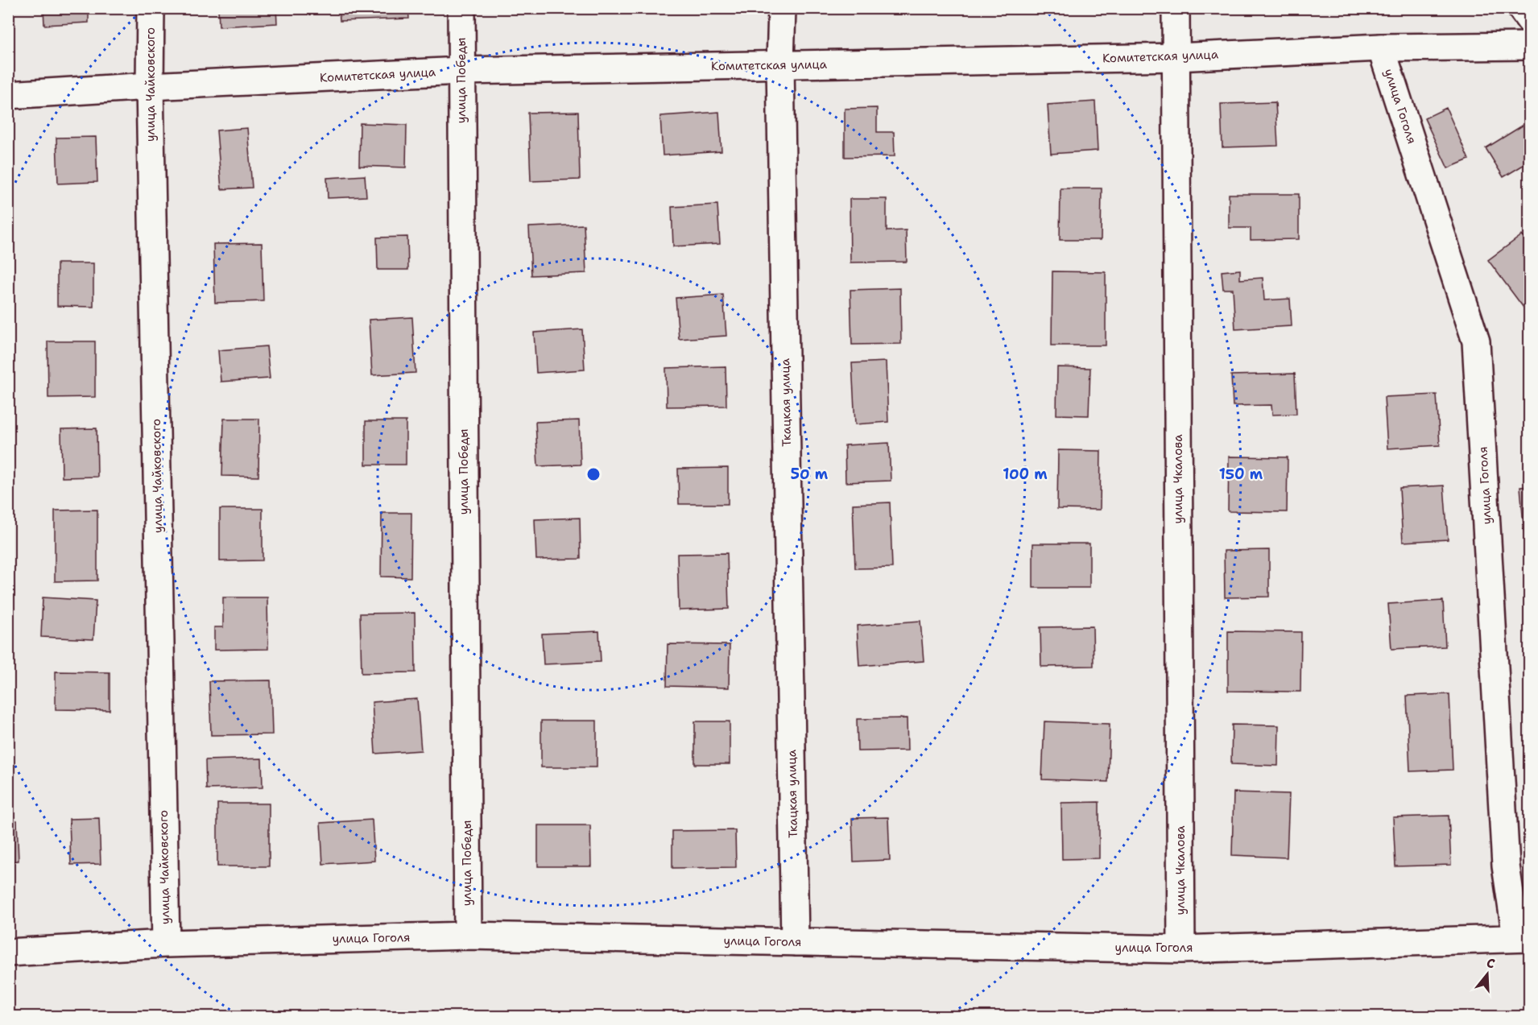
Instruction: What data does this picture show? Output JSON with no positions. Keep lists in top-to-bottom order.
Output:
{
  "streets": {
    "street": [
      "Комитетская улица",
      "улица Победы",
      "улица Чайковского",
      "улица Гоголя",
      "Ткацкая улица",
      "улица Чкалова"
    ]
  },
  "crossings": [
    ["Комитетская улица", "улица Победы"],
    ["Комитетская улица", "улица Чайковского"],
    ["Комитетская улица", "улица Гоголя"],
    ["Комитетская улица", "Ткацкая улица"],
    ["Комитетская улица", "улица Чкалова"],
    ["улица Победы", "улица Гоголя"],
    ["улица Чайковского", "улица Гоголя"],
    ["улица Гоголя", "Ткацкая улица"],
    ["улица Гоголя", "улица Чкалова"]
  ],
  "north": "top",
  "rings": ["50 m", "100 m", "150 m"]
}
